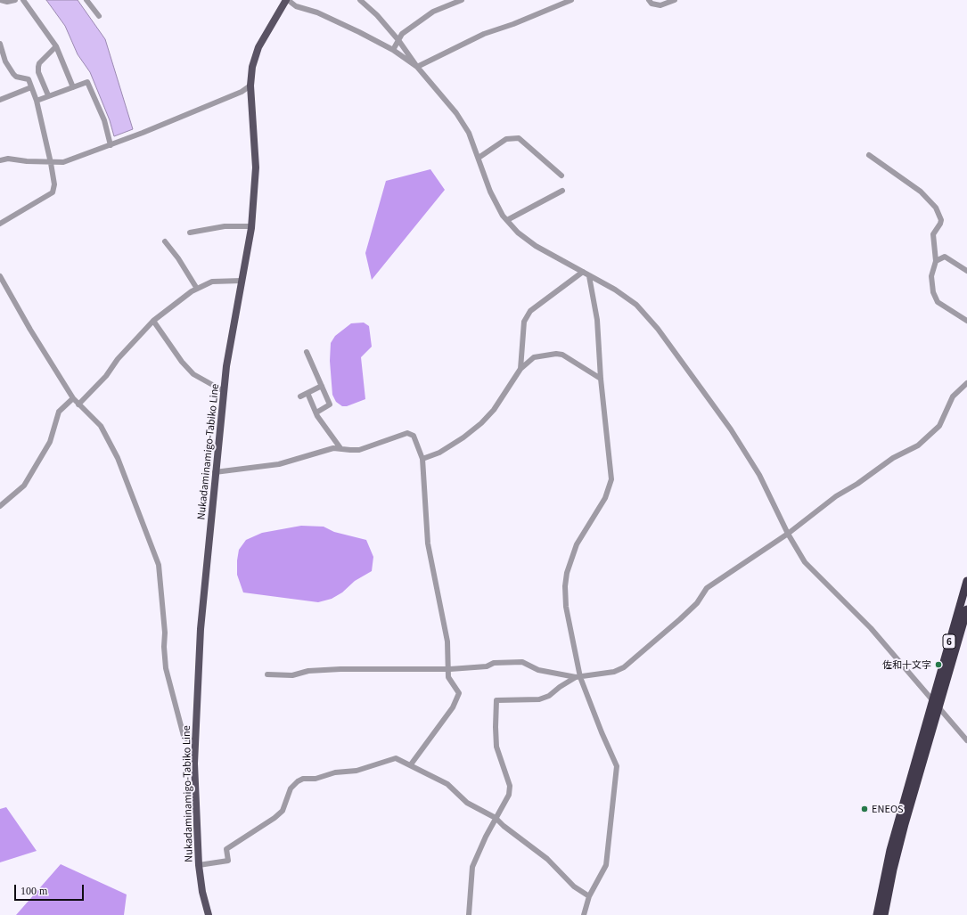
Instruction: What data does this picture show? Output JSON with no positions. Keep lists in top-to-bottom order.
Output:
{
  "streets": {
    "highway": ["6"],
    "main road": ["Nukadaminamigo-Tabiko Line"]
  },
  "places": ["佐和十文字", "ENEOS"],
  "scale_bar": "100 m"
}
